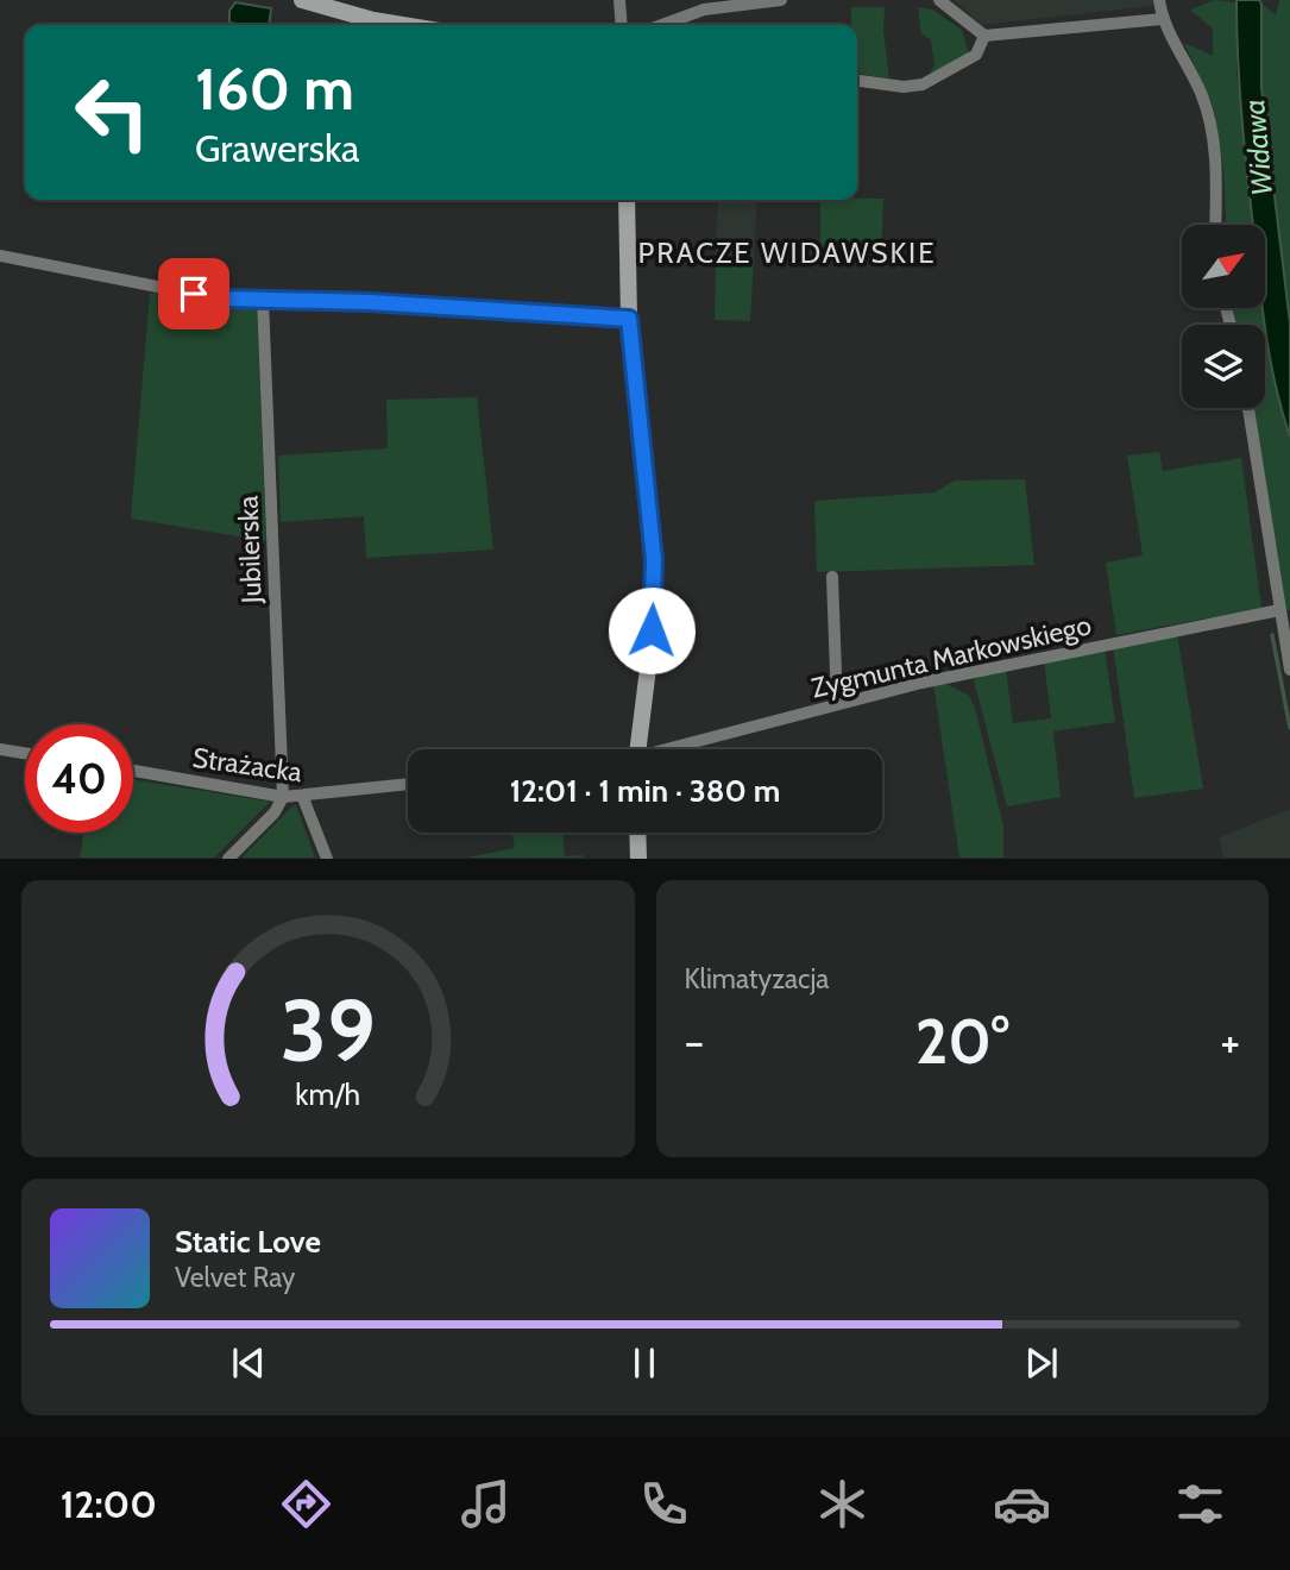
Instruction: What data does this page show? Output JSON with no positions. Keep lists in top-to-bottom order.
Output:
{
  "streets": {
    "street": ["Jubilerska", "Zygmunta Markowskiego", "Strażacka"]
  },
  "crossings": [
    ["Jubilerska", "Strażacka"]
  ],
  "districts": ["PRACZE WIDAWSKIE"],
  "water": ["Widawa"],
  "north": "top right",
  "page": {
    "turn": ["160 m", "Grawerska"],
    "limit": "40",
    "trip": "12:01 · 1 min · 380 m",
    "tile": "Klimatyzacja",
    "heat": ["−", "20°", "+"],
    "song": ["Static Love", "Velvet Ray"],
    "tabs": "12:00",
    "gauge": ["39", "km/h"]
  }
}
